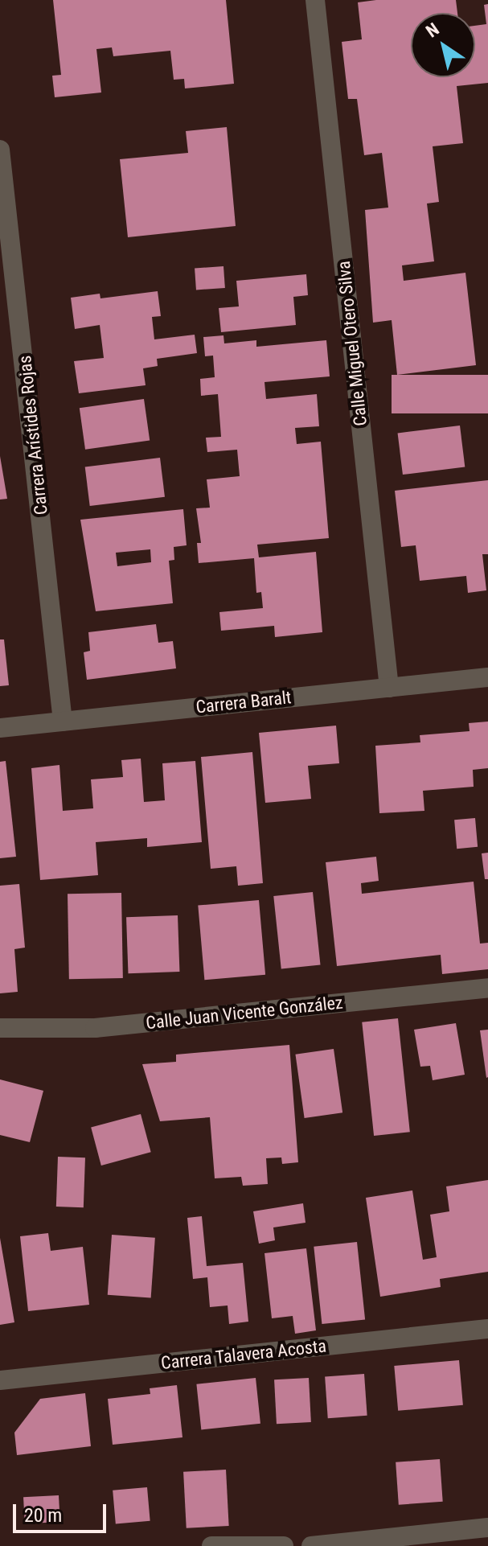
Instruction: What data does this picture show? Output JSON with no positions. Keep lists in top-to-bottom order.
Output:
{
  "streets": {
    "street": [
      "Calle Miguel Otero Silva",
      "Carrera Arístides Rojas",
      "Carrera Baralt",
      "Calle Juan Vicente González",
      "Carrera Talavera Acosta"
    ]
  },
  "crossings": [
    ["Calle Miguel Otero Silva", "Carrera Baralt"],
    ["Carrera Arístides Rojas", "Carrera Baralt"]
  ],
  "scale_bar": "20 m",
  "north": "top left"
}
